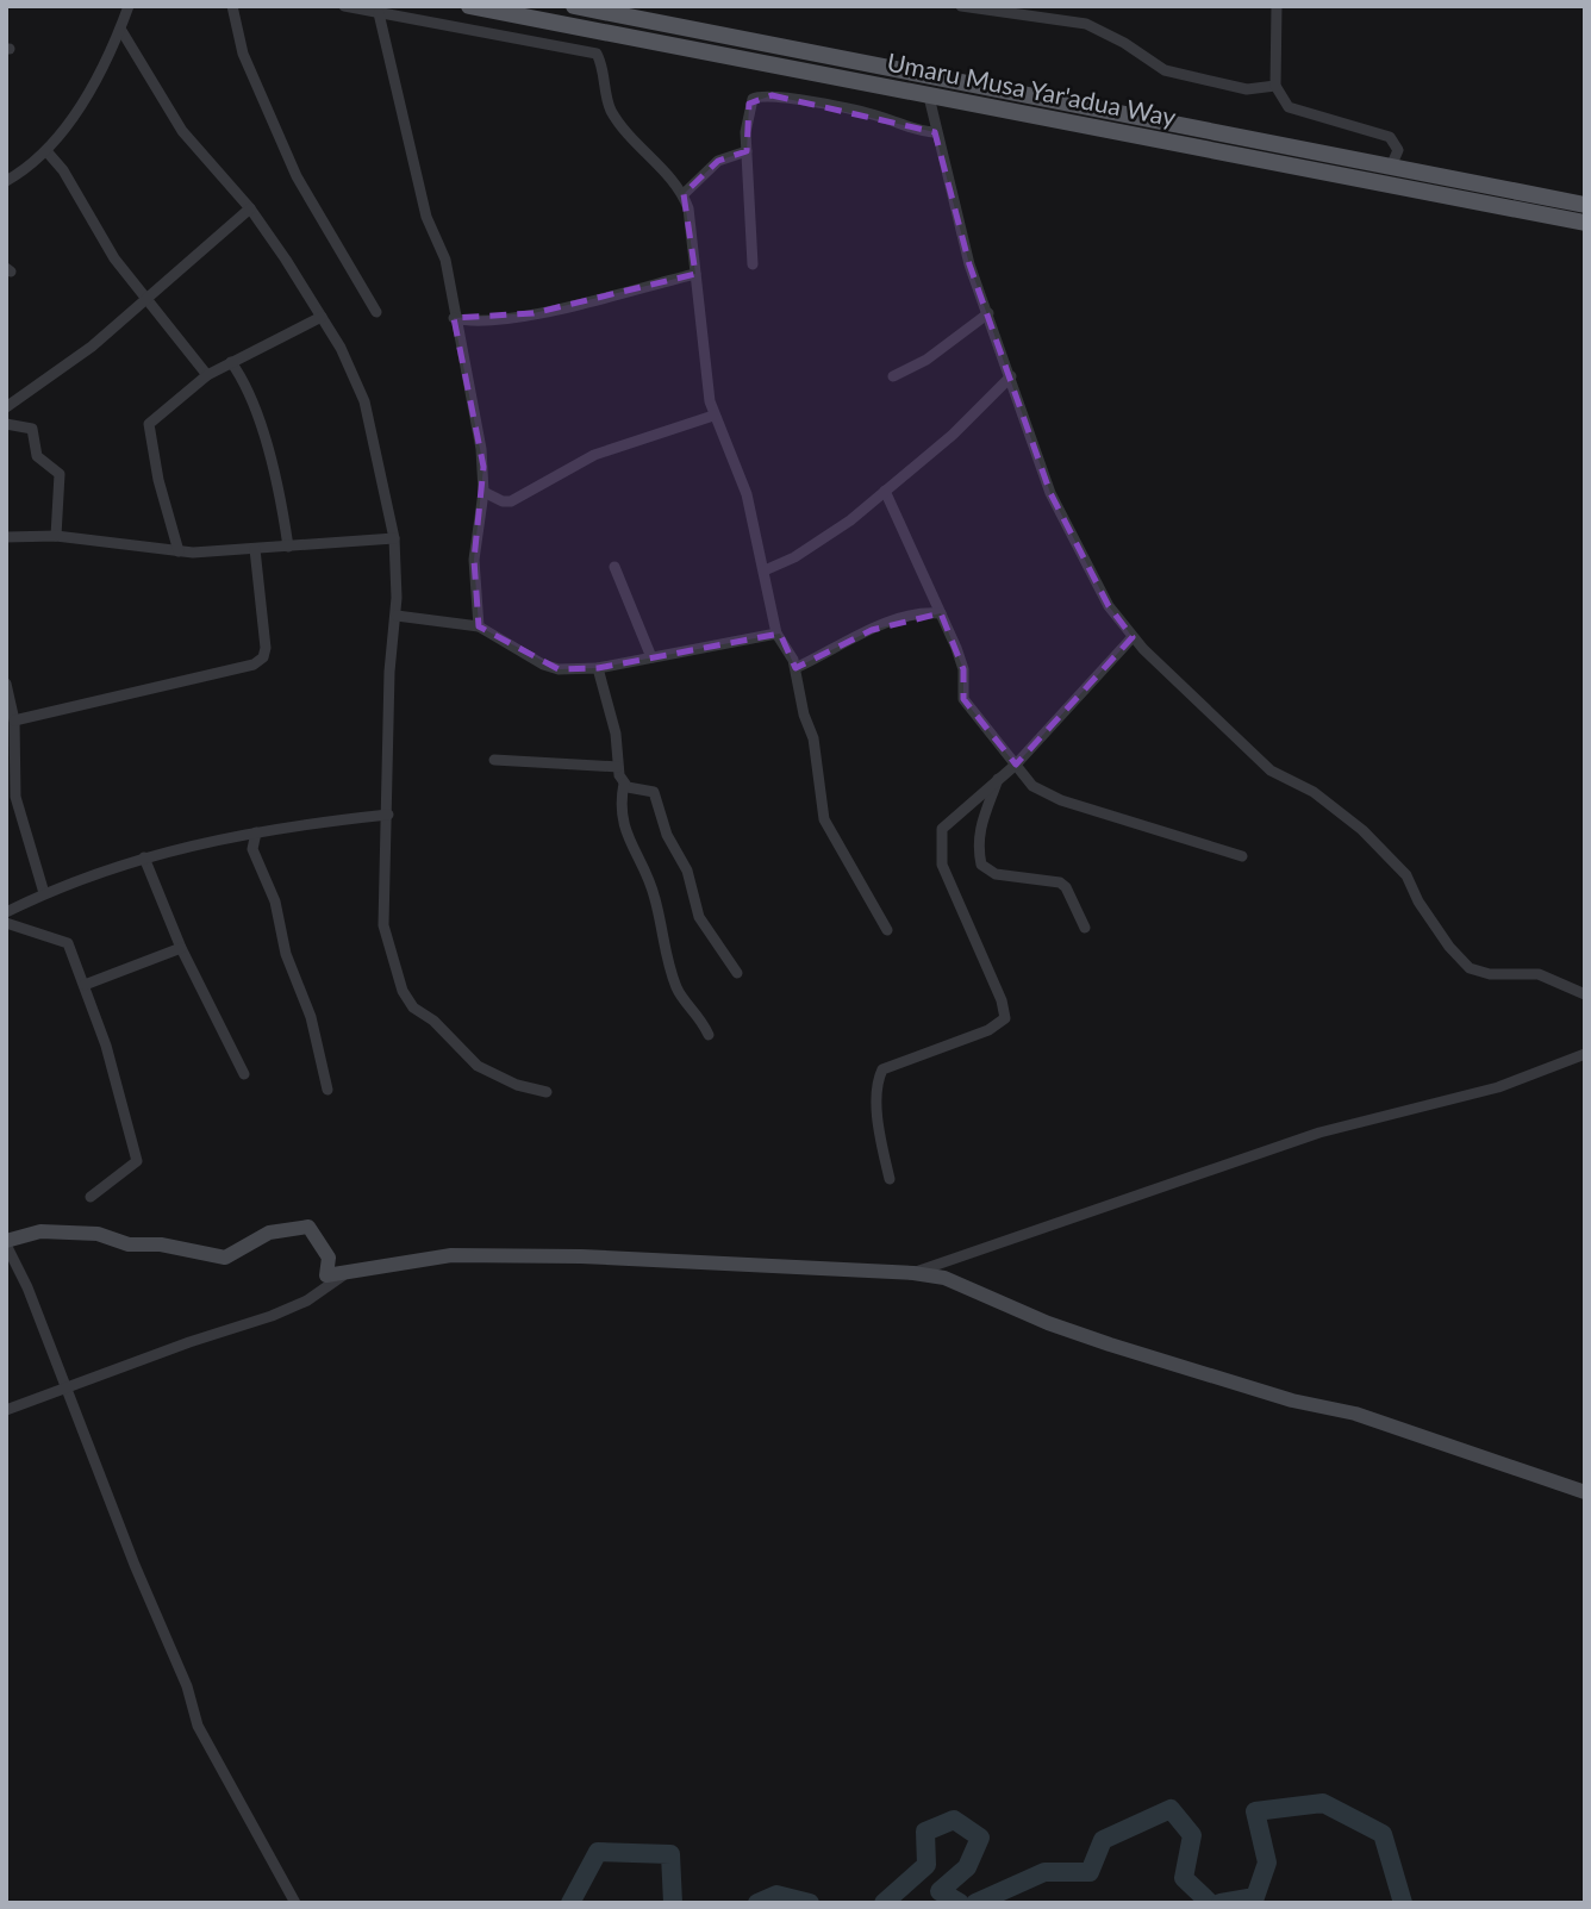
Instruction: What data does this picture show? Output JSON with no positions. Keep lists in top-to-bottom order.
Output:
{
  "streets": {
    "main road": ["Umaru Musa Yar'adua Way"]
  }
}
